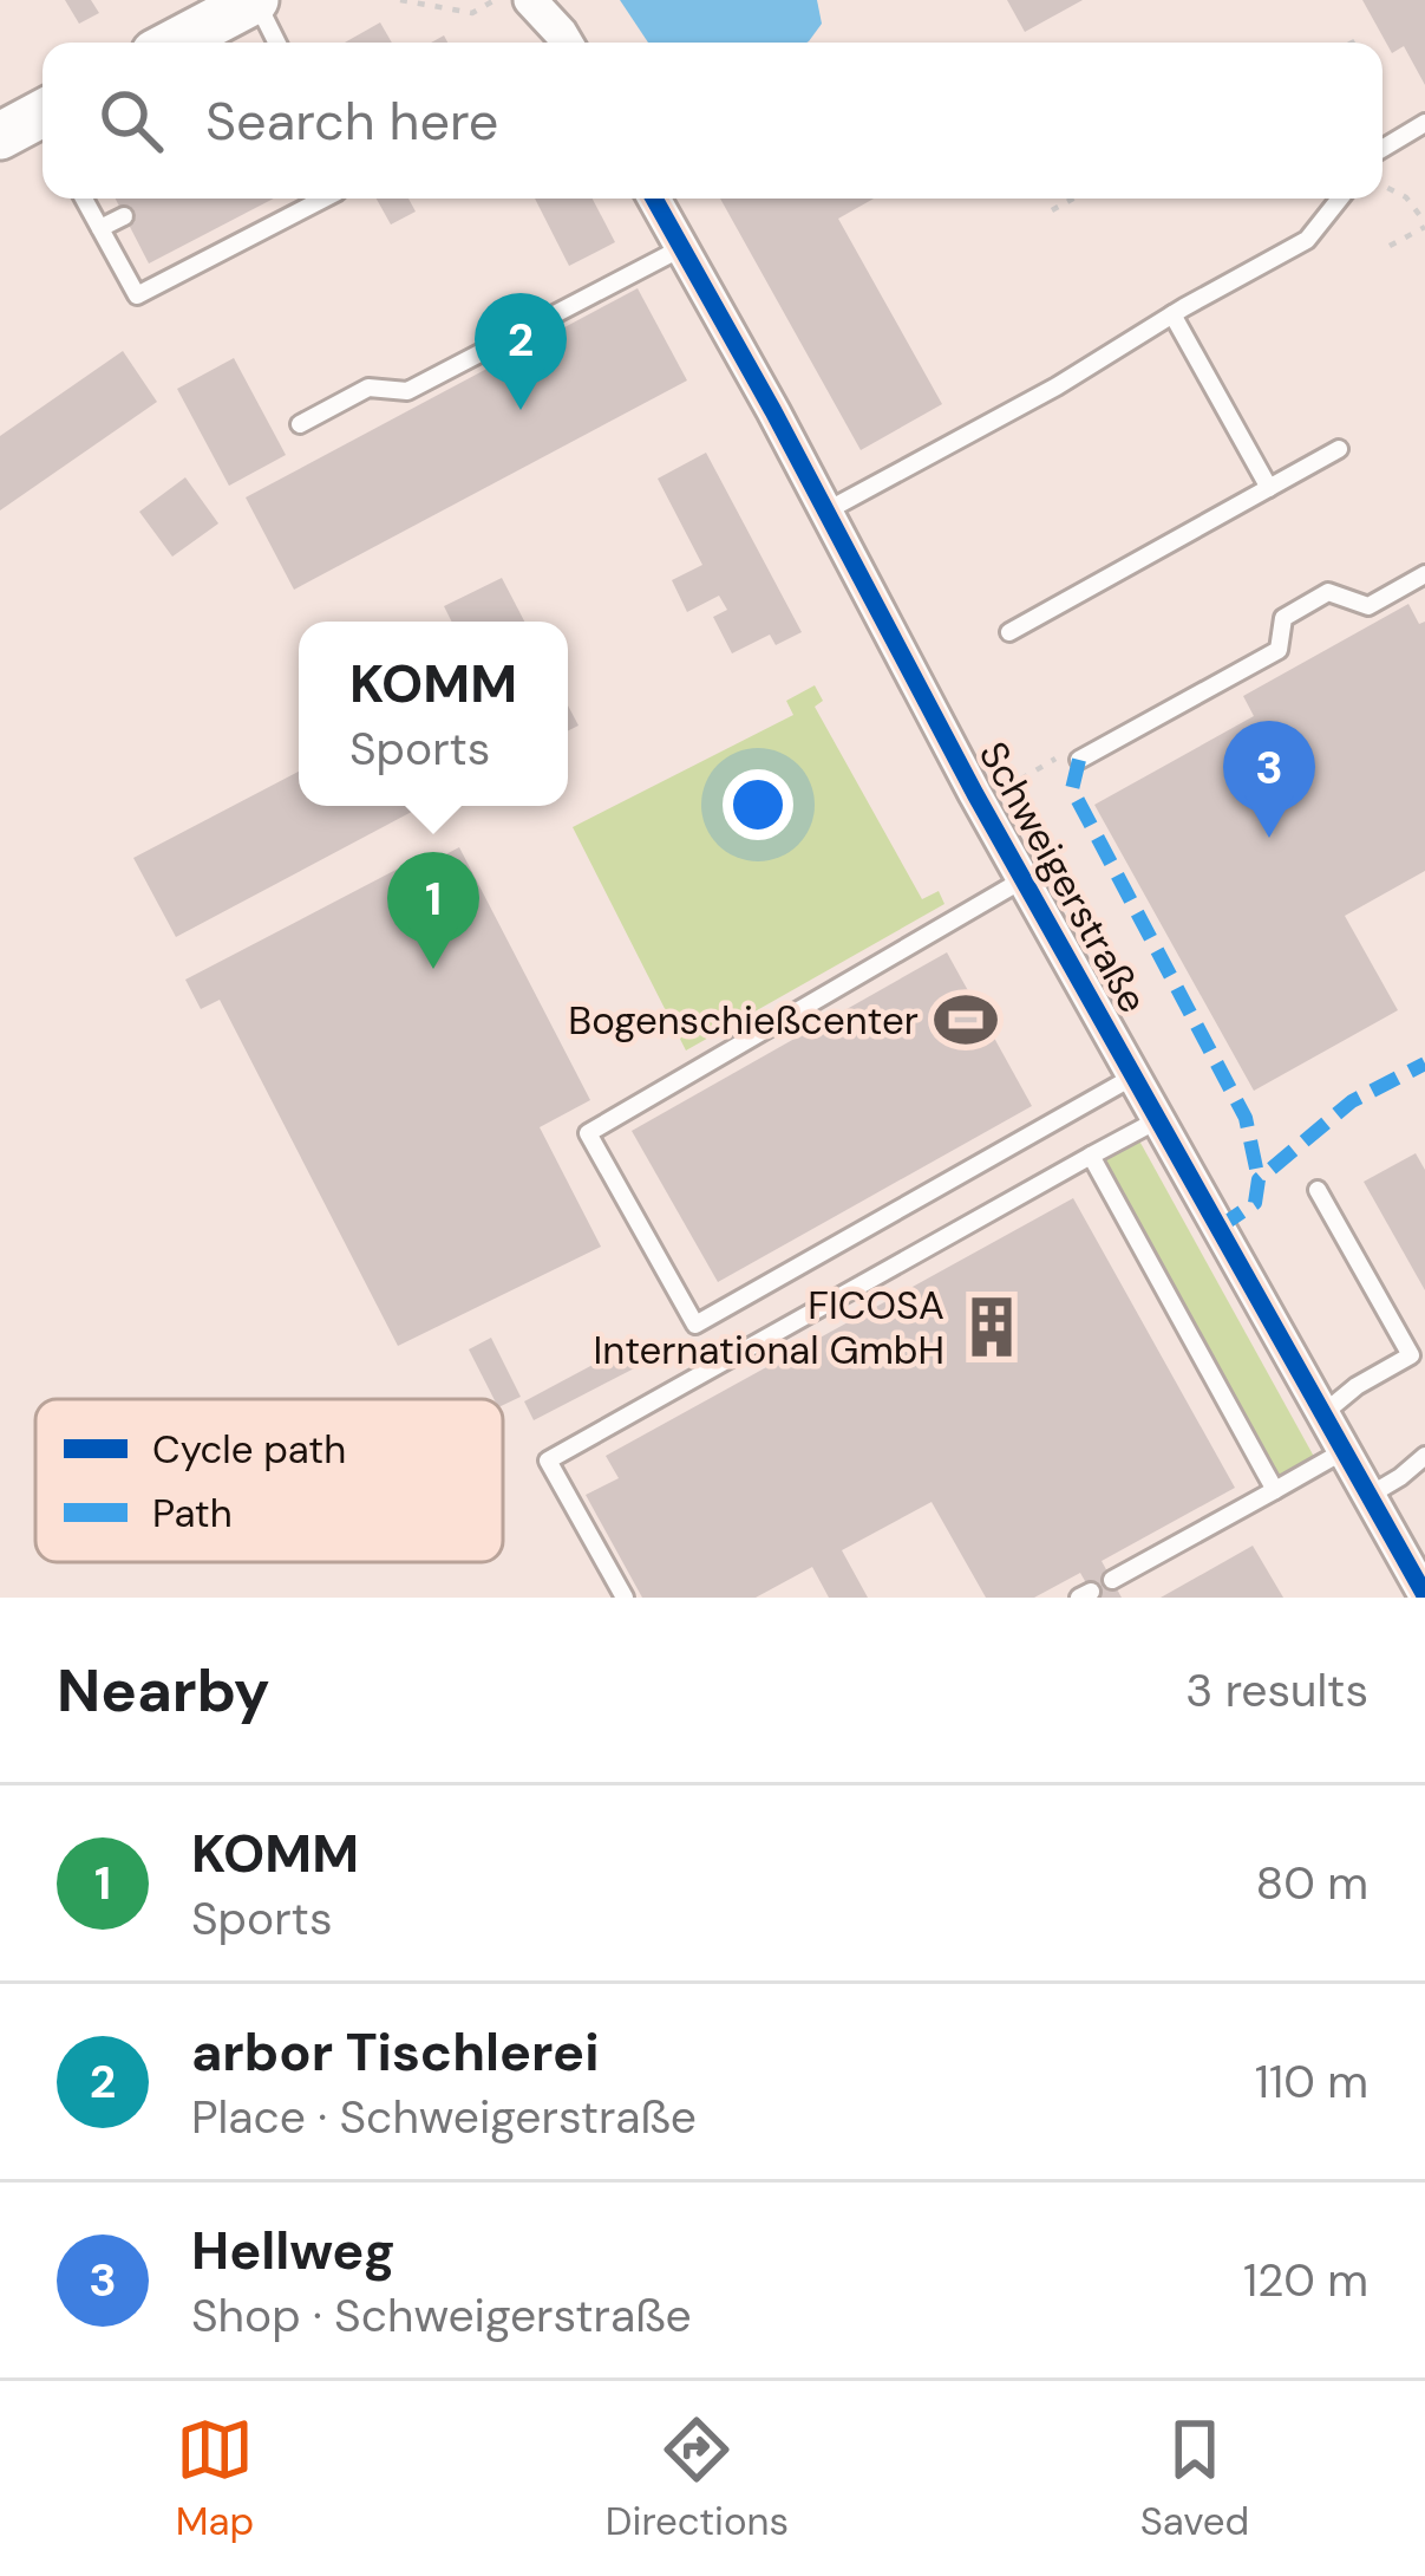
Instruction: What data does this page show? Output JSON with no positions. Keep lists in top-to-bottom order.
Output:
{
  "streets": {
    "street": ["Schweigerstraße"]
  },
  "places": {
    "sports": ["Bogenschießcenter"],
    "building": ["FICOSA International GmbH"]
  },
  "legend": ["Cycle path", "Path"],
  "page": {
    "search": "Search here",
    "pins": ["2", "3", "1"],
    "popup": ["KOMM", "Sports"],
    "heading": ["Nearby", "3 results"],
    "list": [
      {
        "mark": "1",
        "name": "KOMM",
        "note": "Sports",
        "value": "80 m"
      },
      {
        "mark": "2",
        "name": "arbor Tischlerei",
        "note": "Place · Schweigerstraße",
        "value": "110 m"
      },
      {
        "mark": "3",
        "name": "Hellweg",
        "note": "Shop · Schweigerstraße",
        "value": "120 m"
      }
    ],
    "nav": ["Map", "Directions", "Saved"]
  }
}
